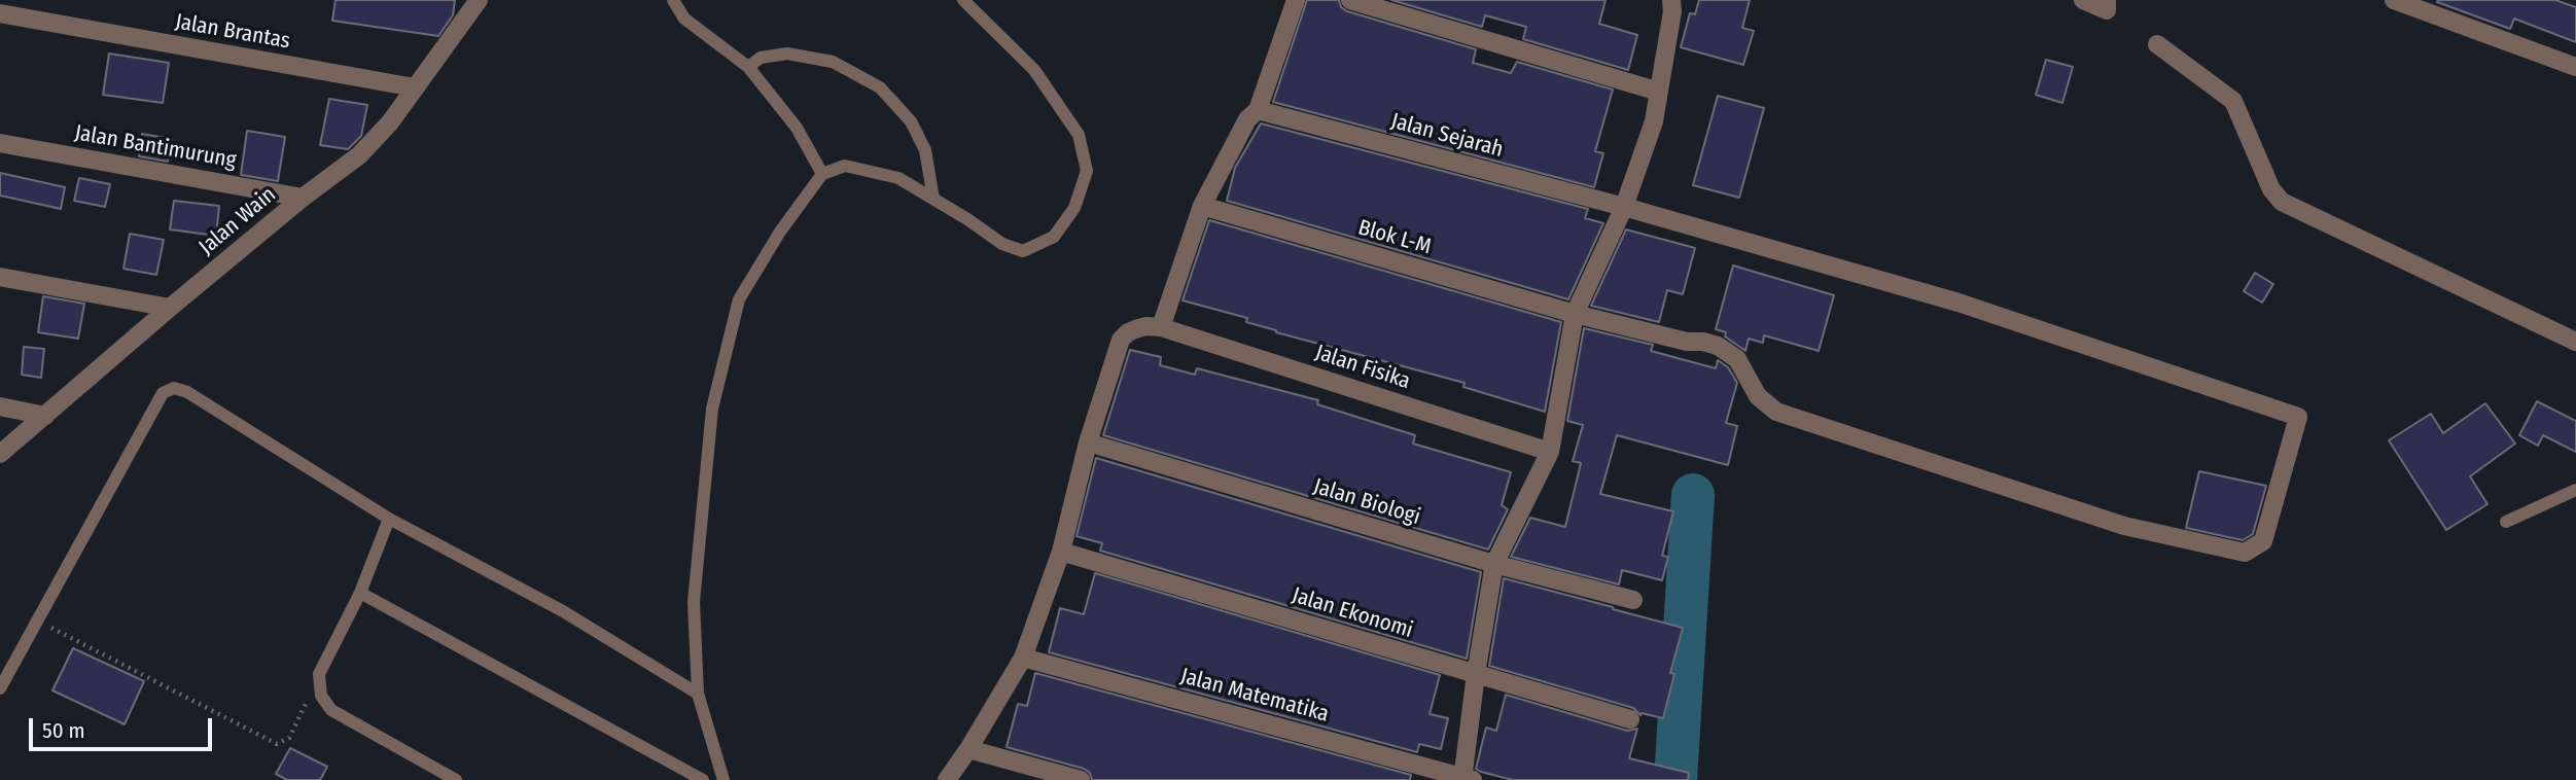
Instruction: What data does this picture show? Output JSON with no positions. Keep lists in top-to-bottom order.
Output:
{
  "streets": {
    "street": [
      "Jalan Brantas",
      "Jalan Sejarah",
      "Jalan Bantimurung",
      "Jalan Wain",
      "Blok L-M",
      "Jalan Fisika",
      "Jalan Biologi",
      "Jalan Ekonomi",
      "Jalan Matematika"
    ]
  },
  "crossings": [
    ["Jalan Brantas", "Jalan Wain"],
    ["Jalan Sejarah", "Blok L-M"],
    ["Jalan Bantimurung", "Jalan Wain"]
  ],
  "scale_bar": "50 m"
}
